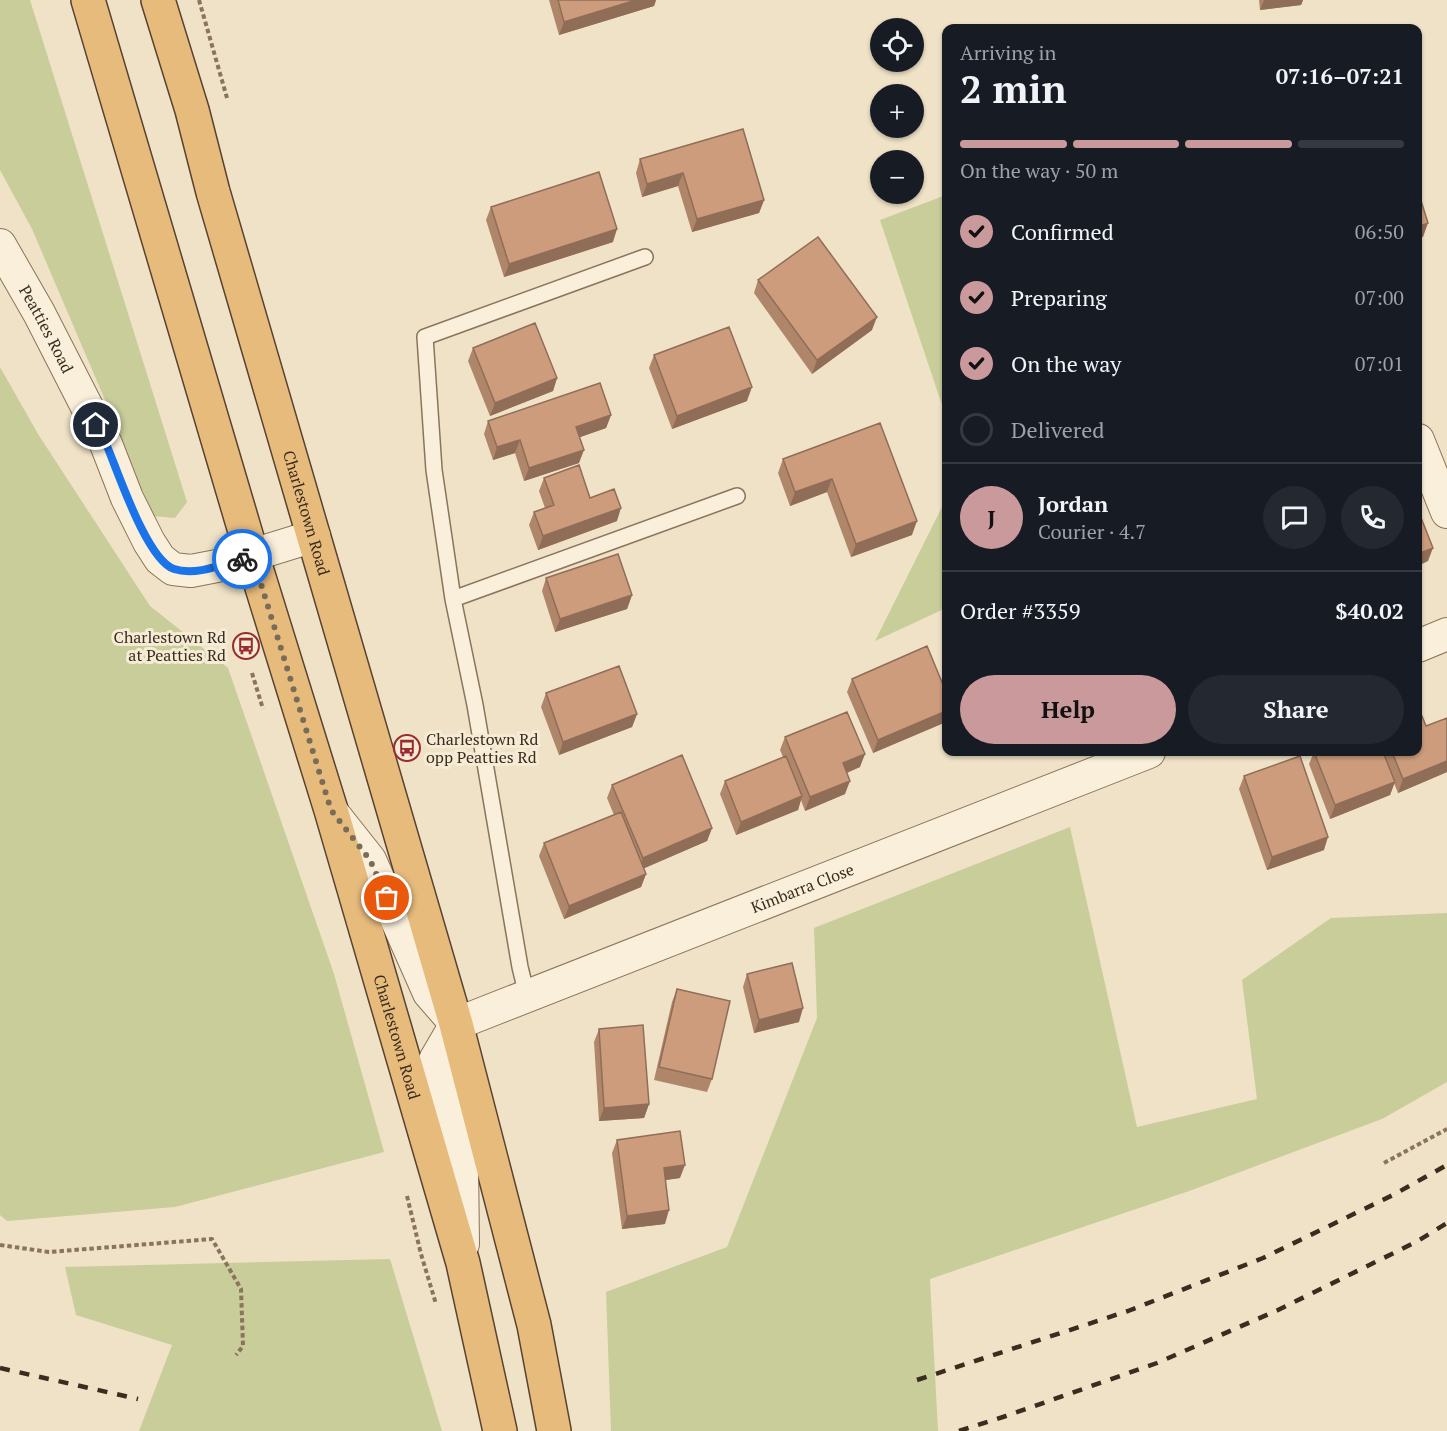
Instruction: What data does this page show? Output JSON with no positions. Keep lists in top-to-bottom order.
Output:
{
  "streets": {
    "highway": ["Charlestown Road"],
    "street": ["Peatties Road", "Kimbarra Close"]
  },
  "crossings": [
    ["Peatties Road", "Charlestown Road"],
    ["Charlestown Road", "Kimbarra Close"]
  ],
  "places": {
    "bus stop": ["Charlestown Rd at Peatties Rd", "Charlestown Rd opp Peatties Rd"]
  },
  "page": {
    "map_buttons": ["+", "−"],
    "heading": ["2 min", "Arriving in", "07:16–07:21"],
    "panel": [
      "Jordan",
      "Courier · 4.7",
      "Order #3359",
      "$40.02"
    ],
    "bar": "On the way · 50 m",
    "list": [
      ["Confirmed", "06:50"],
      ["Preparing", "07:00"],
      ["On the way", "07:01"],
      "Delivered"
    ],
    "round": "J",
    "buttons": ["Help", "Share"]
  }
}
